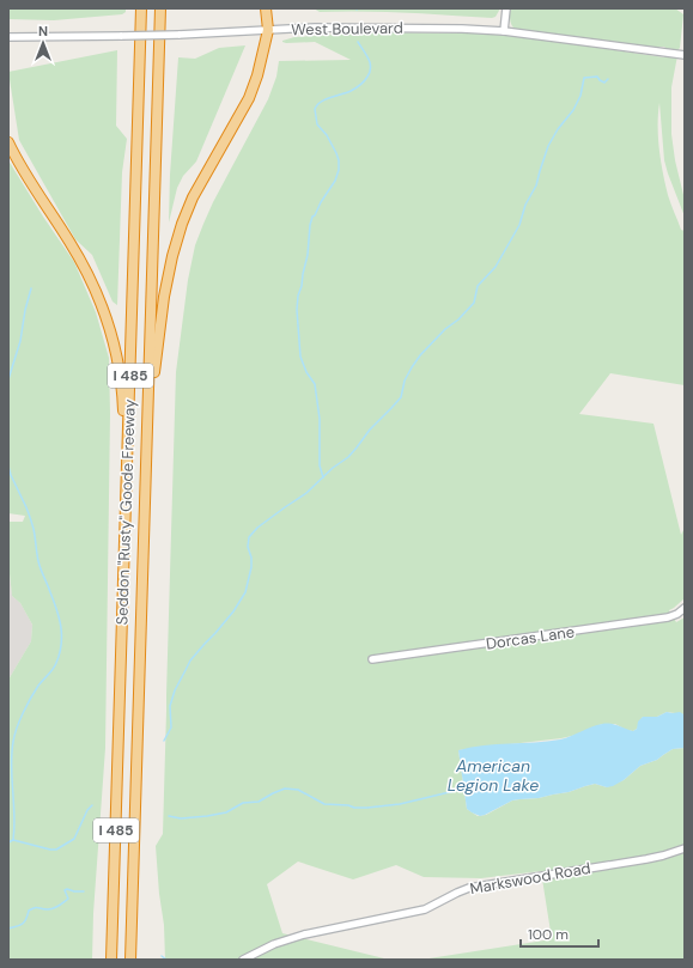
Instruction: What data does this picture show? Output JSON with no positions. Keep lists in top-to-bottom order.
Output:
{
  "streets": {
    "highway": ["I 485", "Seddon \"Rusty\" Goode Freeway"],
    "street": ["West Boulevard", "Dorcas Lane", "Markswood Road"]
  },
  "water": ["American Legion Lake"],
  "scale_bar": "100 m",
  "north": "top"
}
